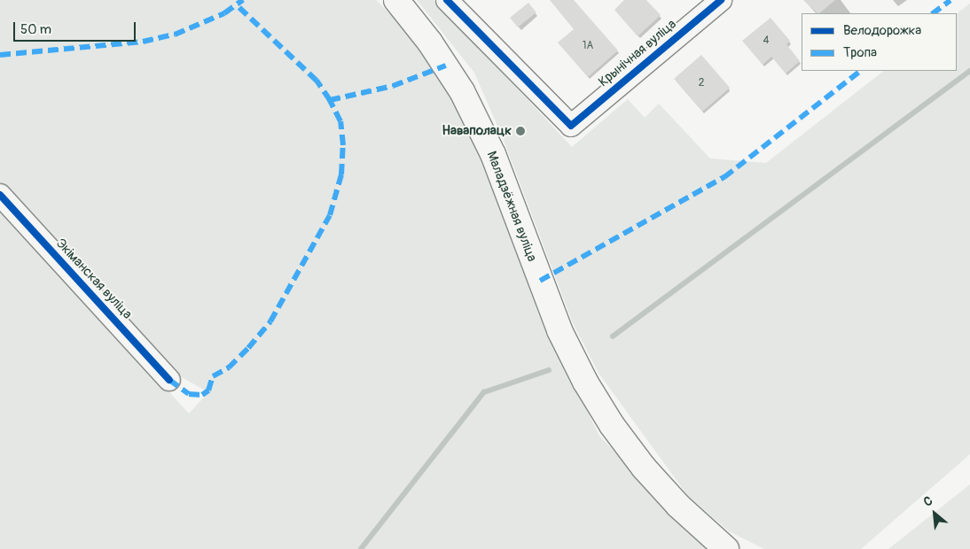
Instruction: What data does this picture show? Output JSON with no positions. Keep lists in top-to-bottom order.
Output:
{
  "streets": {
    "main road": ["Маладзёжная вуліца"],
    "street": ["Крынічная вуліца", "Экіманская вуліца"]
  },
  "places": ["Наваполацк"],
  "house_numbers": ["4", "1А", "2"],
  "legend": ["Велодорожка", "Тропа"],
  "scale_bar": "50 m",
  "north": "top left"
}
